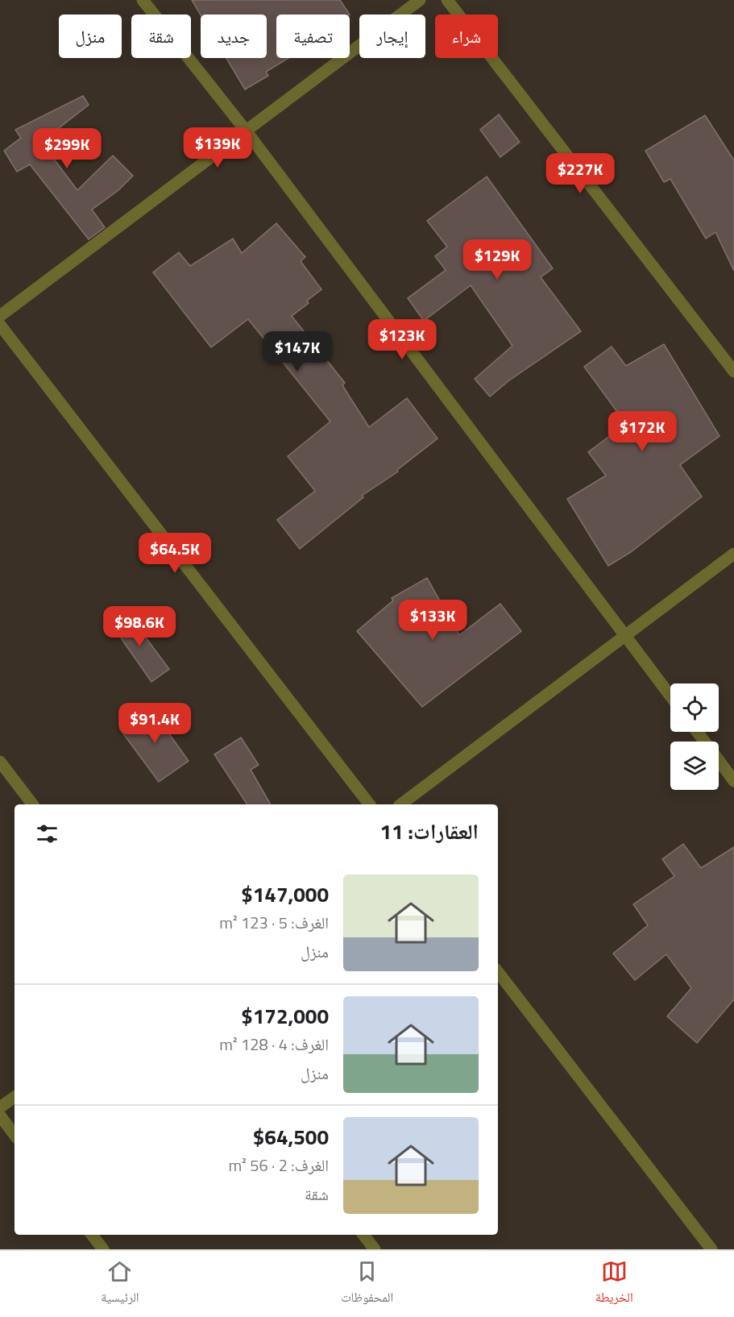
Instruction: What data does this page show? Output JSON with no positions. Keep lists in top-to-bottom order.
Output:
{
  "page": {
    "chip": [
      "شراء",
      "إيجار",
      "تصفية",
      "جديد",
      "شقة",
      "منزل"
    ],
    "price": [
      "$139K",
      "$299K",
      "$227K",
      "$129K",
      "$123K",
      "$147K",
      "$172K",
      "$64.5K",
      "$133K",
      "$98.6K",
      "$91.4K"
    ],
    "heading": "العقارات: 11",
    "list": [
      {
        "name": "$147,000",
        "note": "الغرف: 5 · 123 m² · منزل"
      },
      {
        "name": "$172,000",
        "note": "الغرف: 4 · 128 m² · منزل"
      },
      {
        "name": "$64,500",
        "note": "الغرف: 2 · 56 m² · شقة"
      }
    ],
    "tabs": ["الخريطة", "المحفوظات", "الرئيسية"]
  }
}
